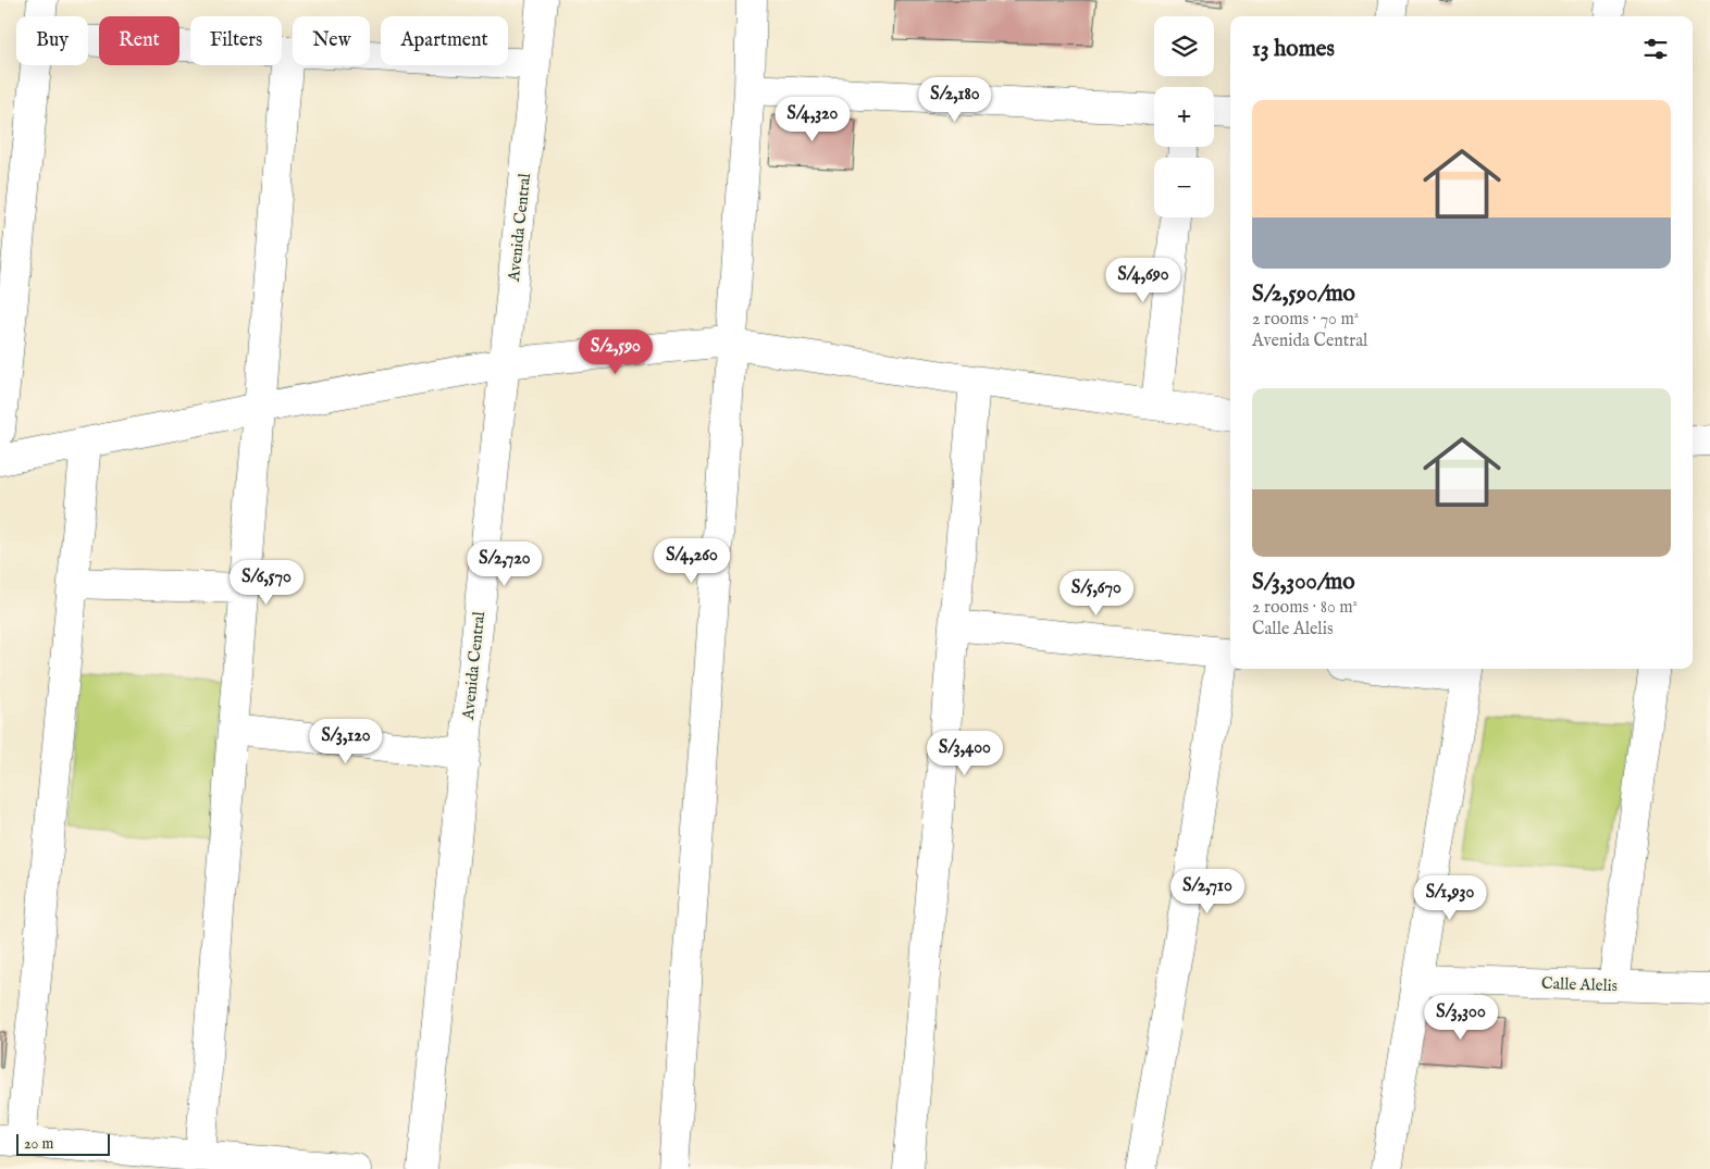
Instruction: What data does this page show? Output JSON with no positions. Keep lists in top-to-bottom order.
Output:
{
  "streets": {
    "street": ["Avenida Central", "Calle Alelis"]
  },
  "scale_bar": "20 m",
  "page": {
    "map_buttons": ["+", "−"],
    "chip": [
      "Buy",
      "Rent",
      "Filters",
      "New",
      "Apartment"
    ],
    "heading": "13 homes",
    "price": [
      "S/2,180",
      "S/4,320",
      "S/4,690",
      "S/2,590",
      "S/4,260",
      "S/2,720",
      "S/6,570",
      "S/5,670",
      "S/3,120",
      "S/3,400",
      "S/2,710",
      "S/1,930",
      "S/3,300"
    ],
    "list": [
      {
        "name": "S/2,590/mo",
        "note": "2 rooms · 70 m² · Avenida Central"
      },
      {
        "name": "S/3,300/mo",
        "note": "2 rooms · 80 m² · Calle Alelis"
      }
    ],
    "scale": "20 m"
  }
}
